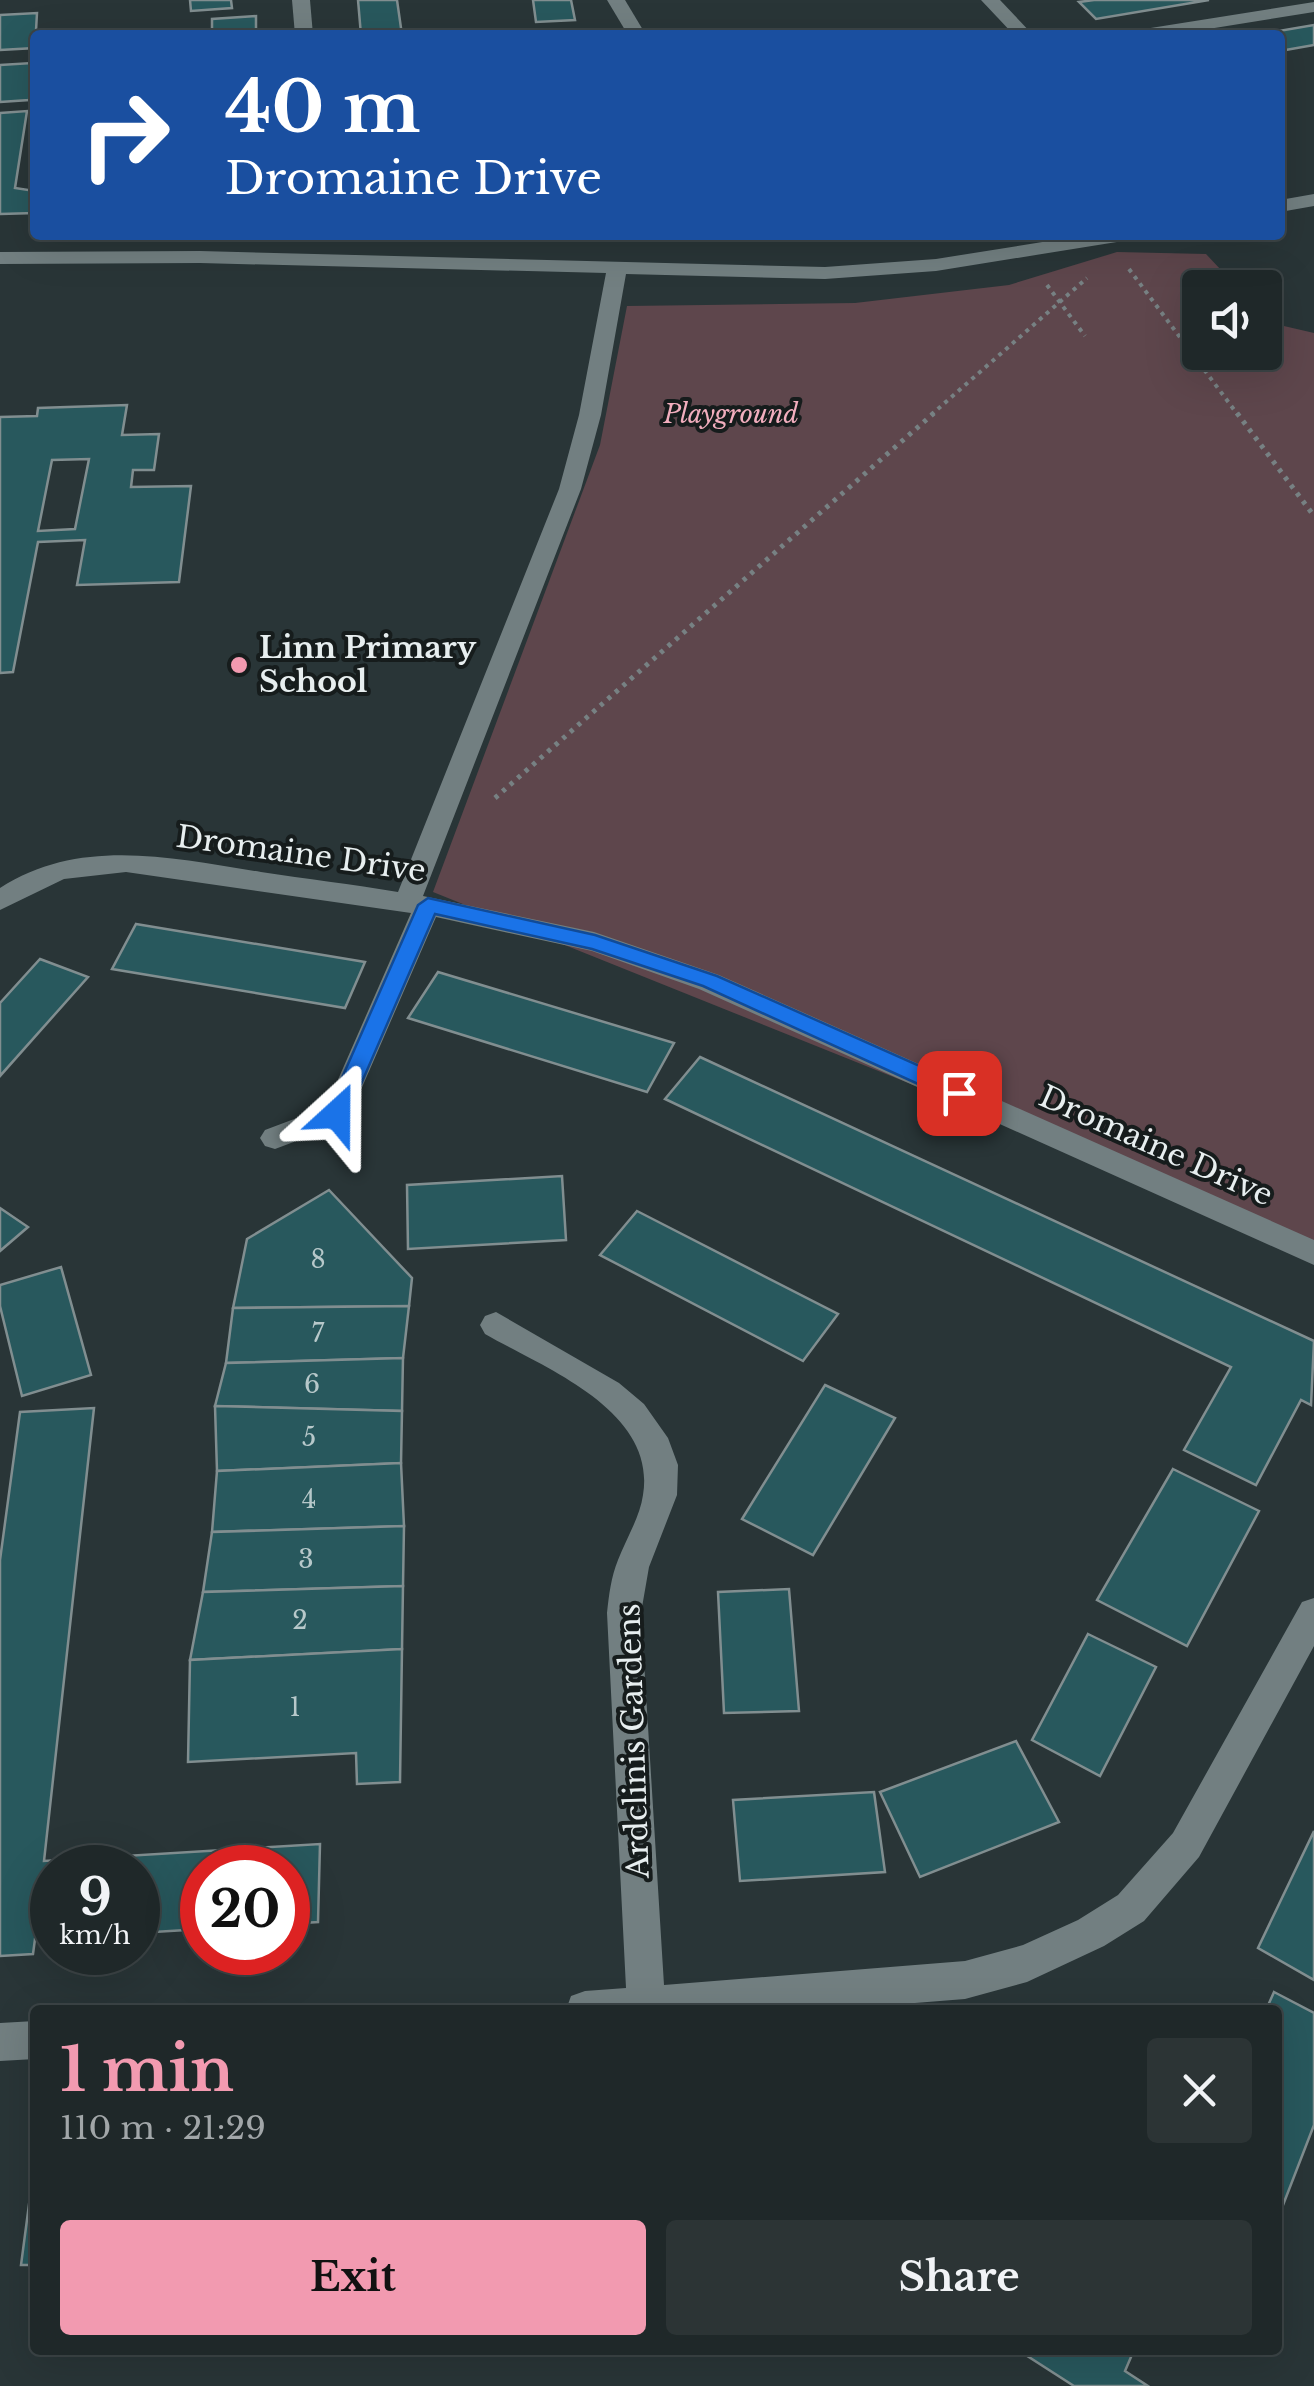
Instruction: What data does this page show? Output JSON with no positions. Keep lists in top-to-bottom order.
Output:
{
  "streets": {
    "street": ["Dromaine Drive", "Ardclinis Gardens"]
  },
  "parks": ["Playground"],
  "places": ["Linn Primary School"],
  "house_numbers": [
    "8",
    "7",
    "6",
    "5",
    "4",
    "3",
    "2",
    "1"
  ],
  "page": {
    "turn": ["40 m", "Dromaine Drive"],
    "speed": "9 km/h",
    "limit": "20",
    "heading": ["1 min", "110 m · 21:29"],
    "buttons": ["Exit", "Share"]
  }
}
